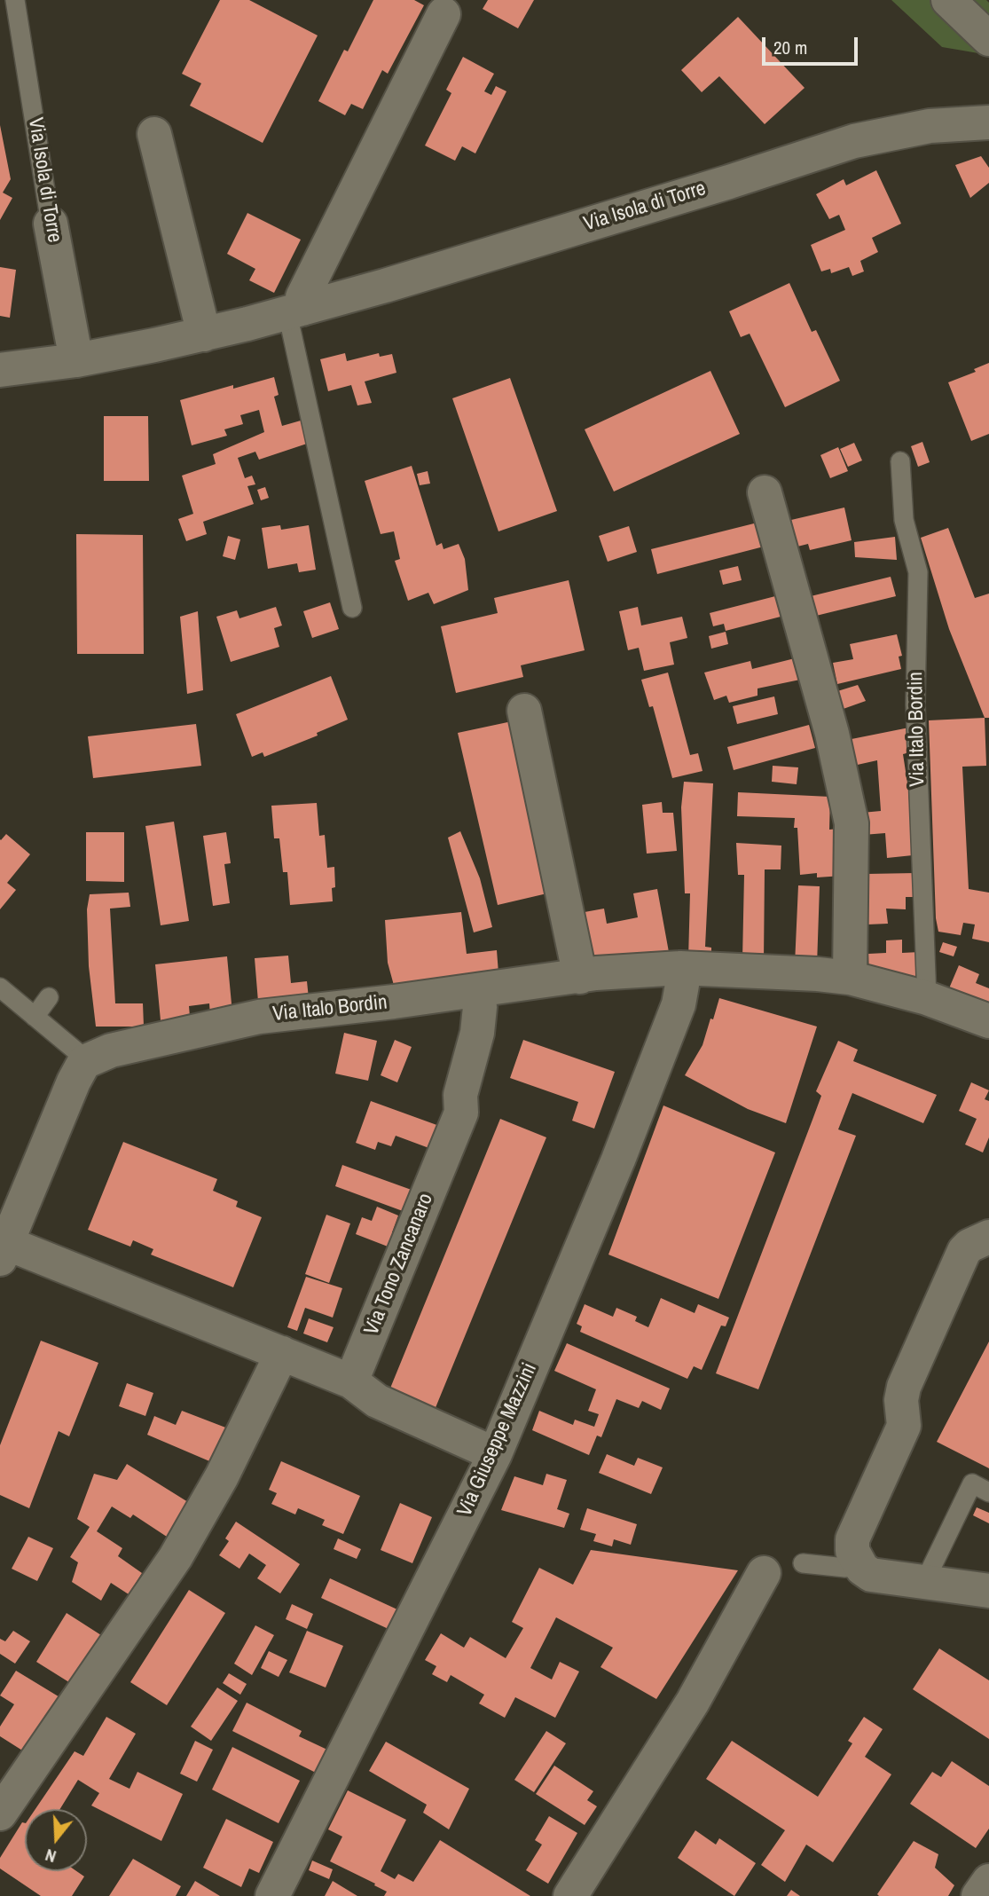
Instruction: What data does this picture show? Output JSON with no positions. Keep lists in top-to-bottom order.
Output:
{
  "streets": {
    "street": [
      "Via Isola di Torre",
      "Via Italo Bordin",
      "Via Tono Zancanaro",
      "Via Giuseppe Mazzini"
    ]
  },
  "crossings": [
    ["Via Italo Bordin", "Via Tono Zancanaro"],
    ["Via Italo Bordin", "Via Giuseppe Mazzini"]
  ],
  "scale_bar": "20 m",
  "north": "bottom"
}
